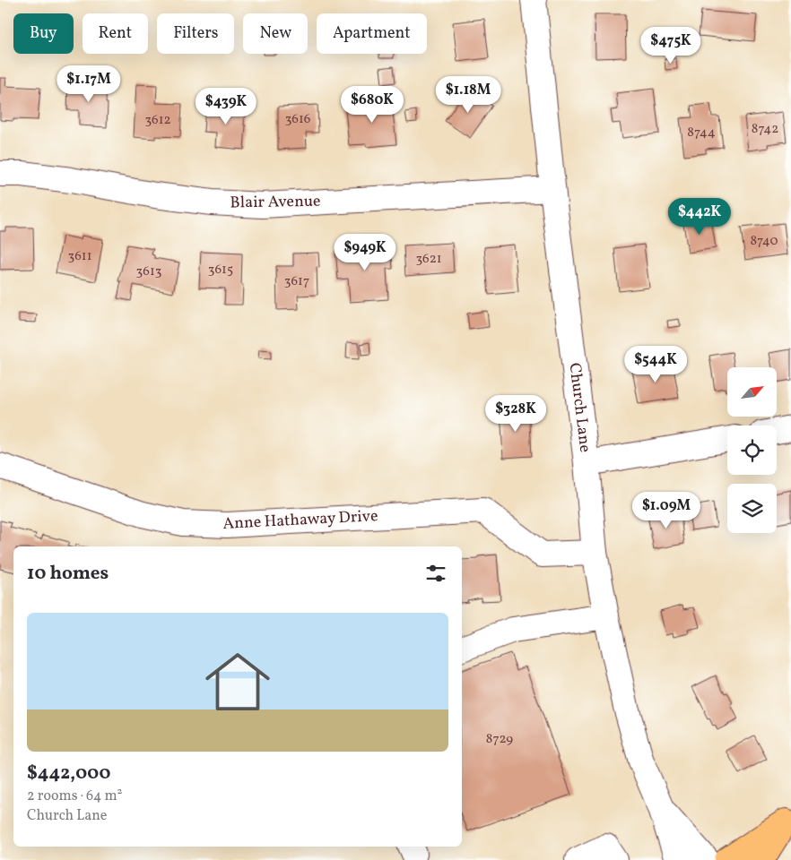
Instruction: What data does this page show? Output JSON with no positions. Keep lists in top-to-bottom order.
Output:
{
  "streets": {
    "street": ["Blair Avenue", "Church Lane", "Anne Hathaway Drive"]
  },
  "crossings": [
    ["Blair Avenue", "Church Lane"],
    ["Church Lane", "Anne Hathaway Drive"]
  ],
  "house_numbers": [
    "3616",
    "3612",
    "8742",
    "8744",
    "8740",
    "3611",
    "3621",
    "3615",
    "3613",
    "3617",
    "8729"
  ],
  "north": "top right",
  "page": {
    "chip": [
      "Buy",
      "Rent",
      "Filters",
      "New",
      "Apartment"
    ],
    "price": [
      "$475K",
      "$1.17M",
      "$1.18M",
      "$680K",
      "$439K",
      "$442K",
      "$949K",
      "$544K",
      "$328K",
      "$1.09M"
    ],
    "heading": "10 homes",
    "list": [
      {
        "name": "$442,000",
        "note": "2 rooms · 64 m² · Church Lane"
      }
    ]
  }
}
